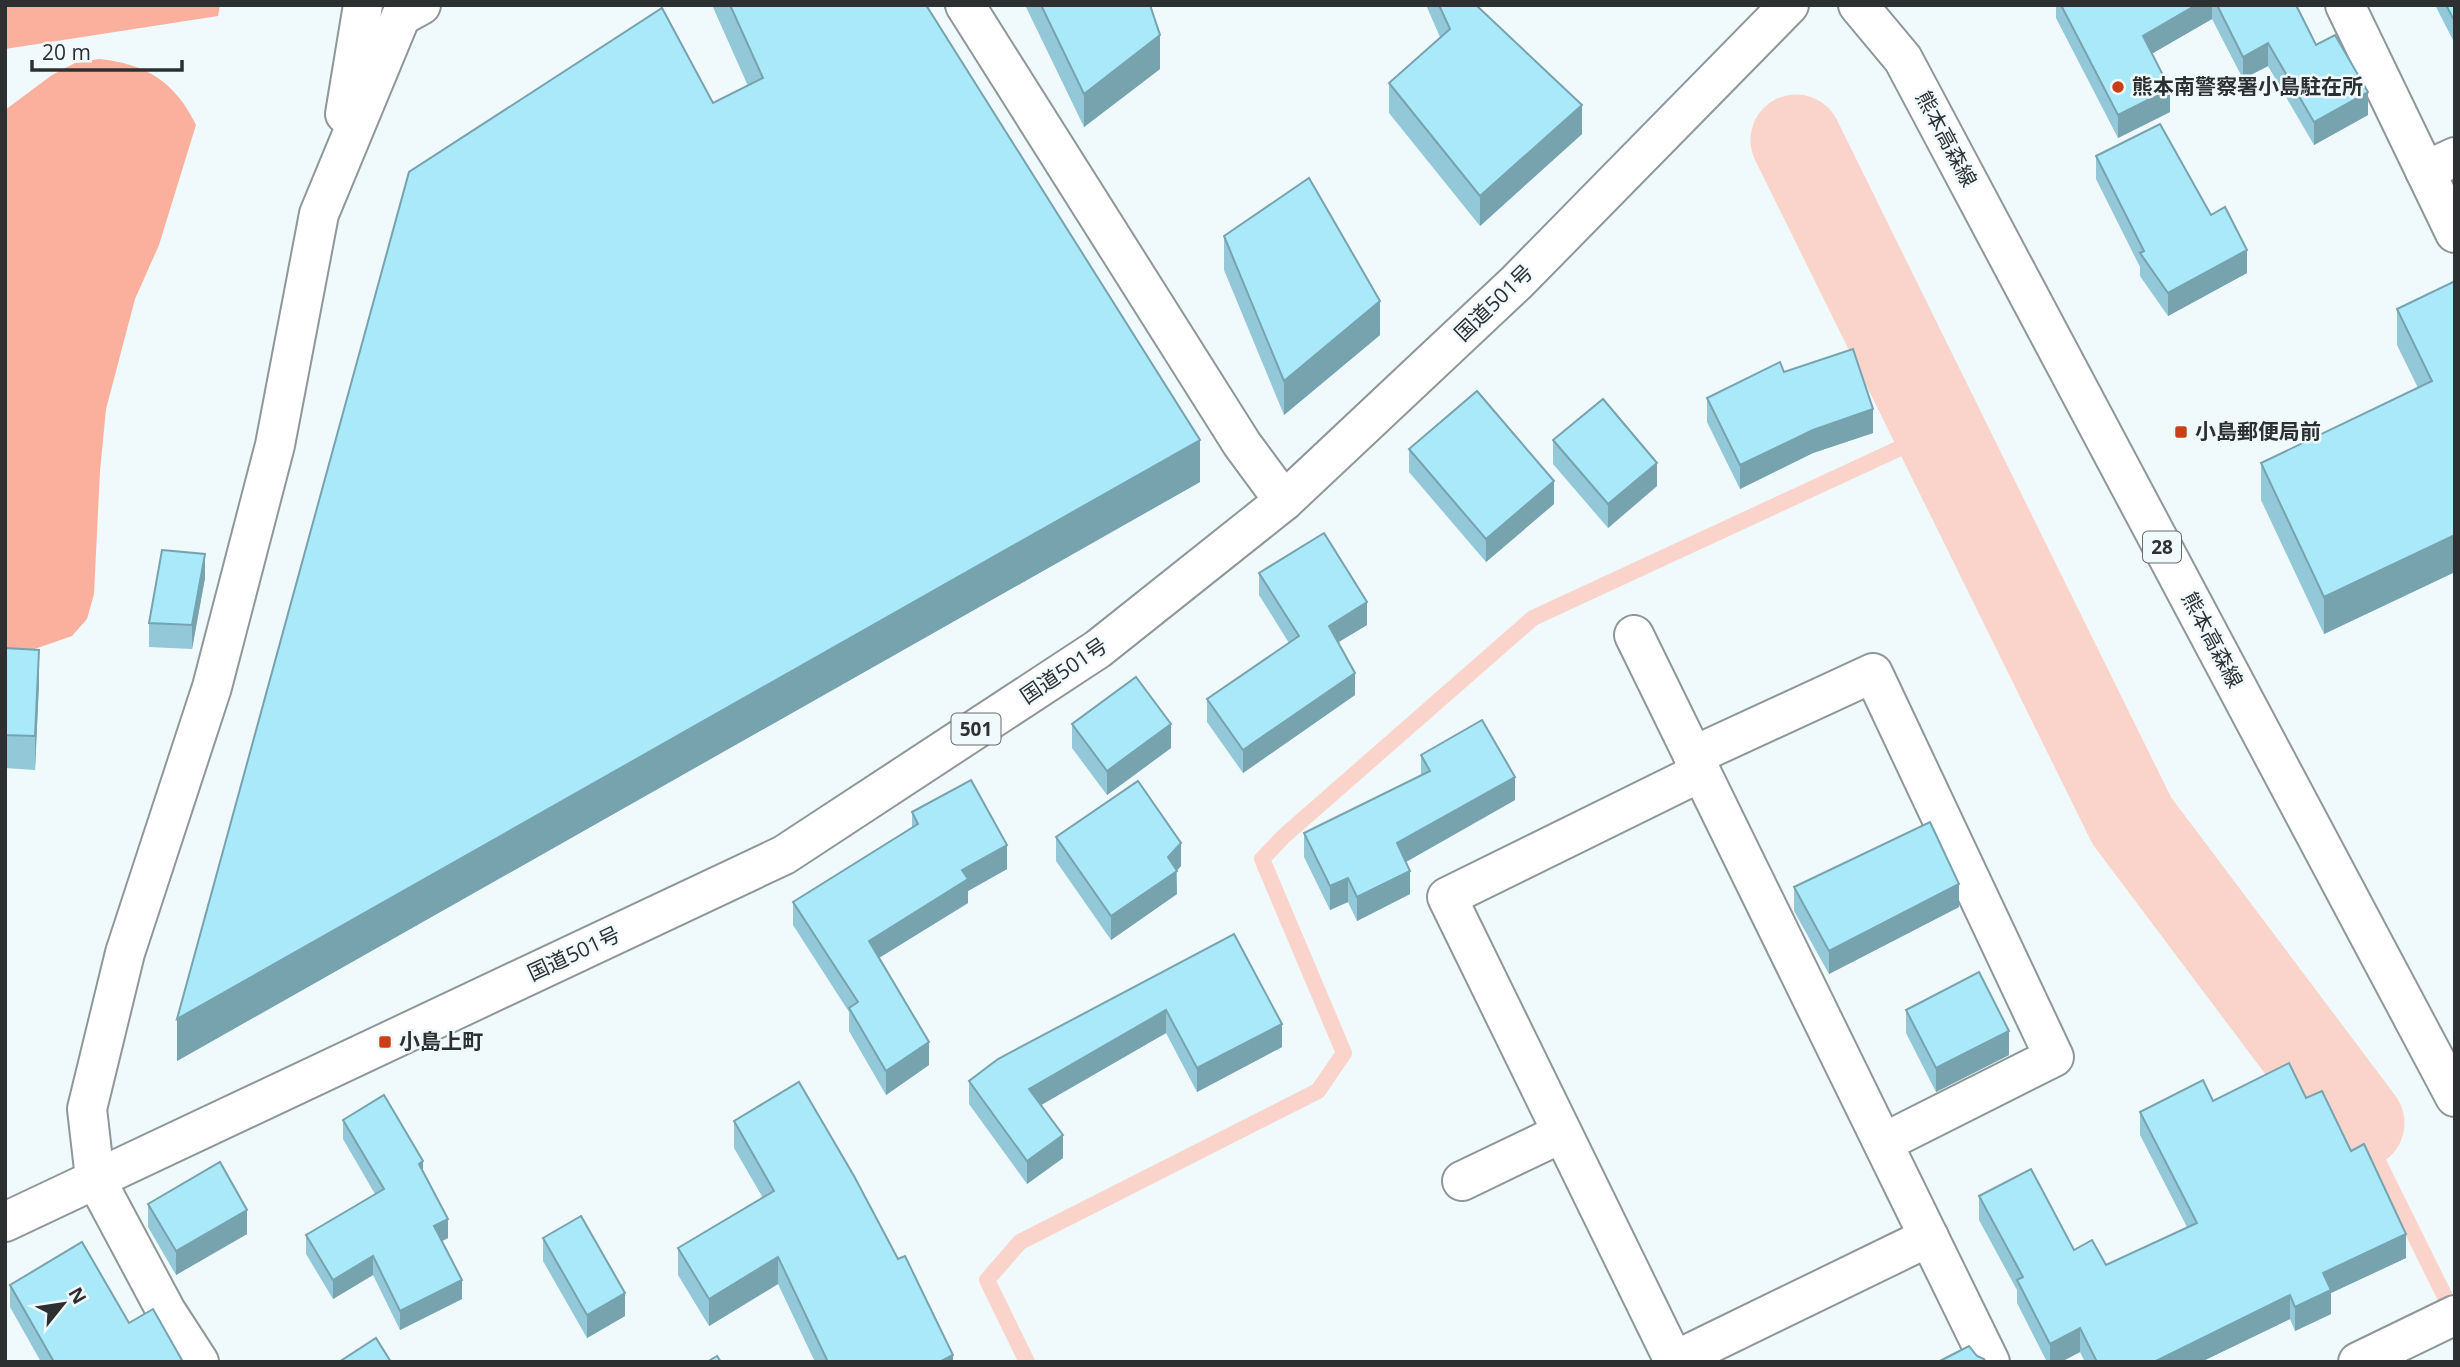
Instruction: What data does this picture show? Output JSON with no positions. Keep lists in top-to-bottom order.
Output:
{
  "streets": {
    "main road": [
      "熊本高森線",
      "国道501号",
      "28",
      "501"
    ]
  },
  "places": {
    "other": ["熊本南警察署小島駐在所"],
    "transit": ["小島郵便局前", "小島上町"]
  },
  "scale_bar": "20 m",
  "north": "top right"
}
